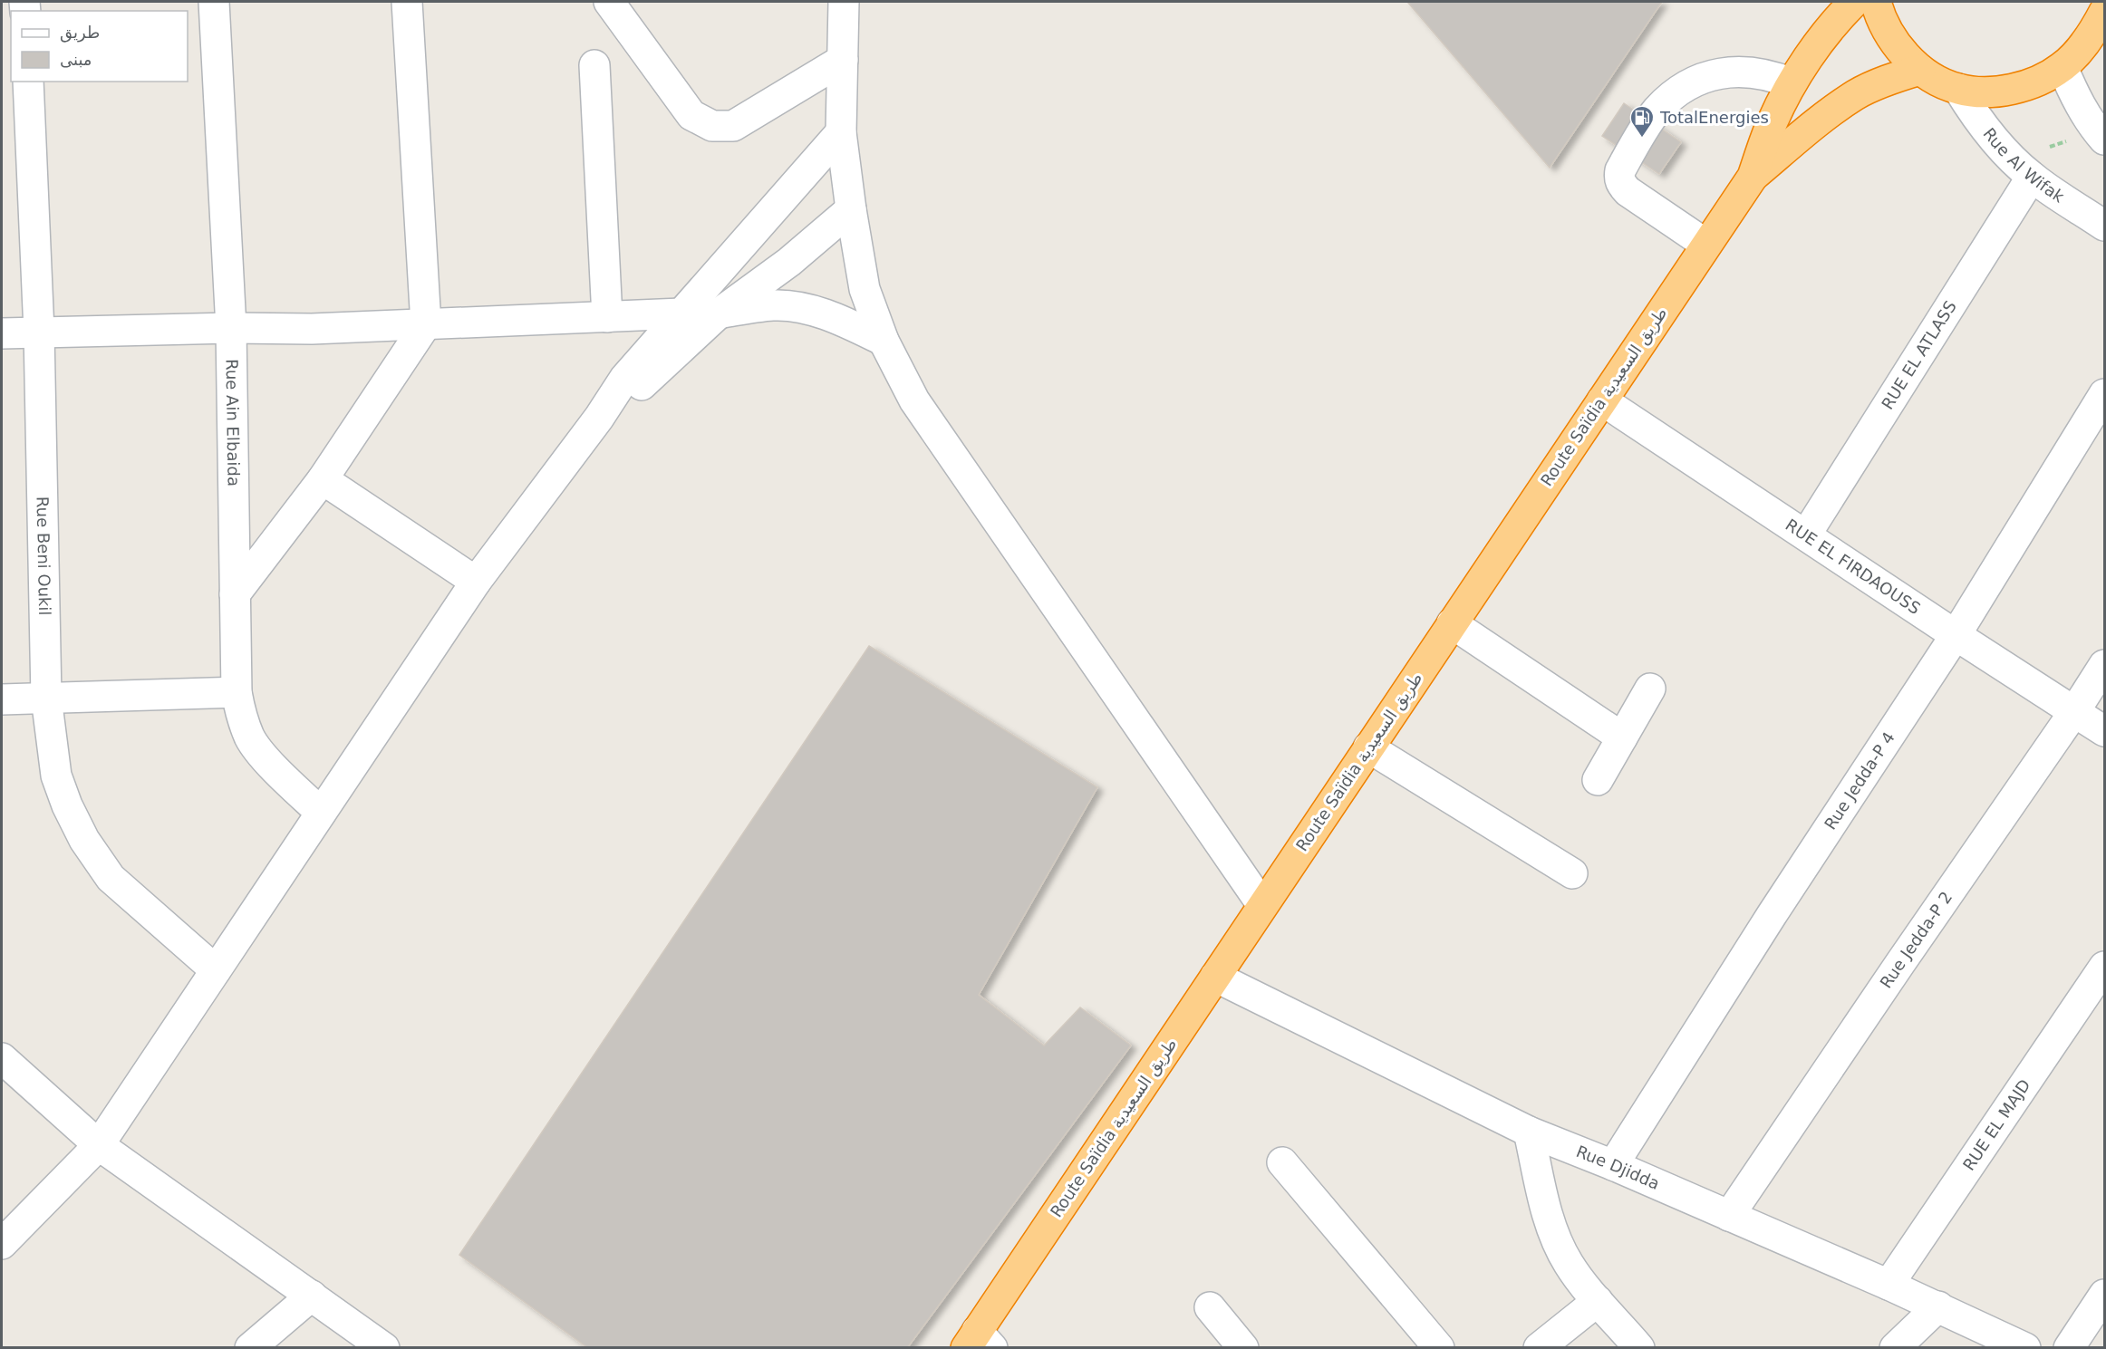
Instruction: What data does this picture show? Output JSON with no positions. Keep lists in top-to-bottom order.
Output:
{
  "streets": {
    "highway": ["Route Saïdia طريق السعيدية"],
    "street": [
      "Rue Al Wifak",
      "RUE EL ATLASS",
      "Rue Ain Elbaida",
      "Rue Beni Oukil",
      "RUE EL FIRDAOUSS",
      "Rue Jedda-P 4",
      "Rue Jedda-P 2",
      "RUE EL MAJD",
      "Rue Djidda"
    ]
  },
  "crossings": [
    ["Rue Al Wifak", "RUE EL ATLASS"],
    ["RUE EL ATLASS", "RUE EL FIRDAOUSS"],
    ["Route Saïdia طريق السعيدية", "RUE EL FIRDAOUSS"],
    ["Route Saïdia طريق السعيدية", "Rue Djidda"],
    ["RUE EL FIRDAOUSS", "Rue Jedda-P 4"],
    ["RUE EL FIRDAOUSS", "Rue Jedda-P 2"],
    ["Rue Jedda-P 4", "Rue Djidda"],
    ["Rue Jedda-P 2", "Rue Djidda"],
    ["RUE EL MAJD", "Rue Djidda"]
  ],
  "places": {
    "fuel station": ["TotalEnergies"]
  },
  "legend": ["طريق", "مبنى"]
}
